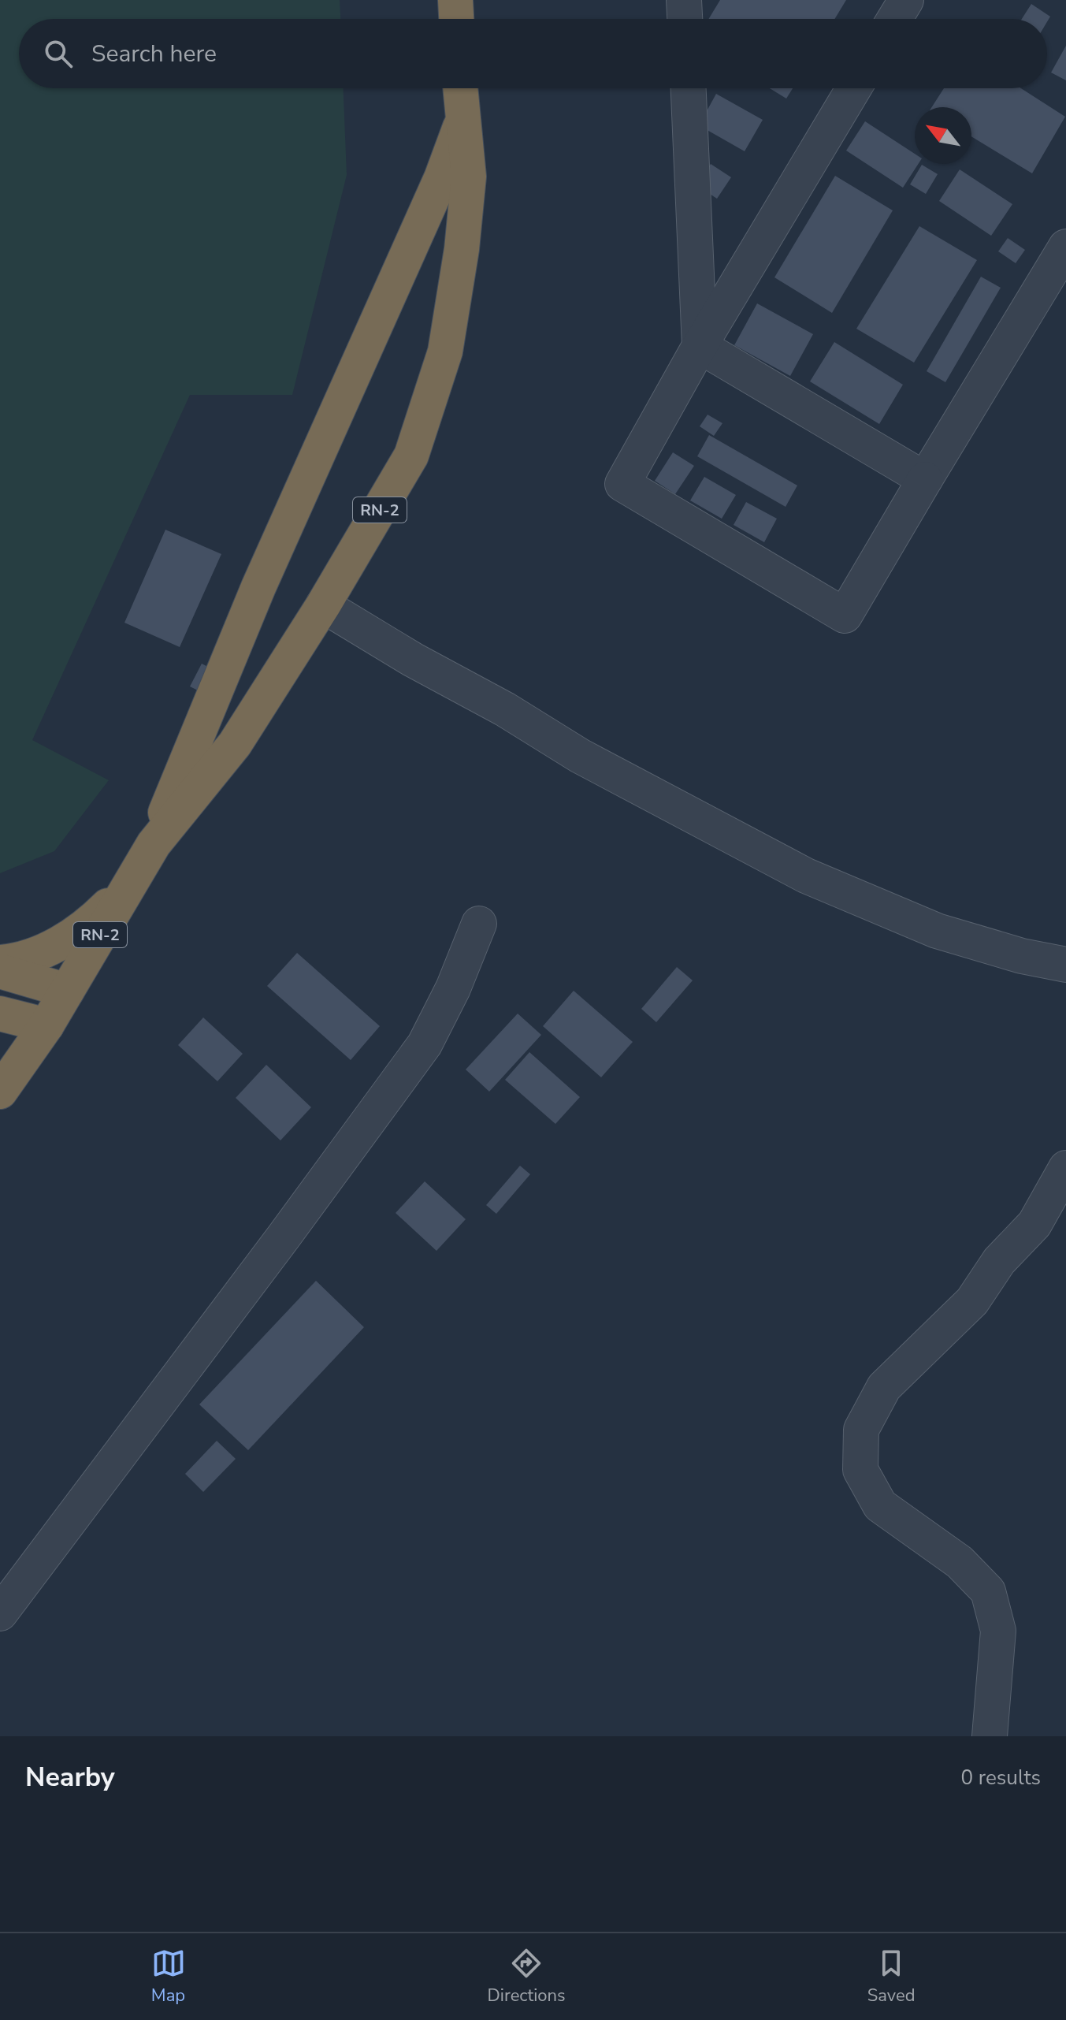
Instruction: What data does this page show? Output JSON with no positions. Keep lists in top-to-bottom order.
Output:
{
  "streets": {
    "highway": ["RN-2"]
  },
  "north": "top left",
  "page": {
    "search": "Search here",
    "heading": ["Nearby", "0 results"],
    "nav": ["Map", "Directions", "Saved"]
  }
}
